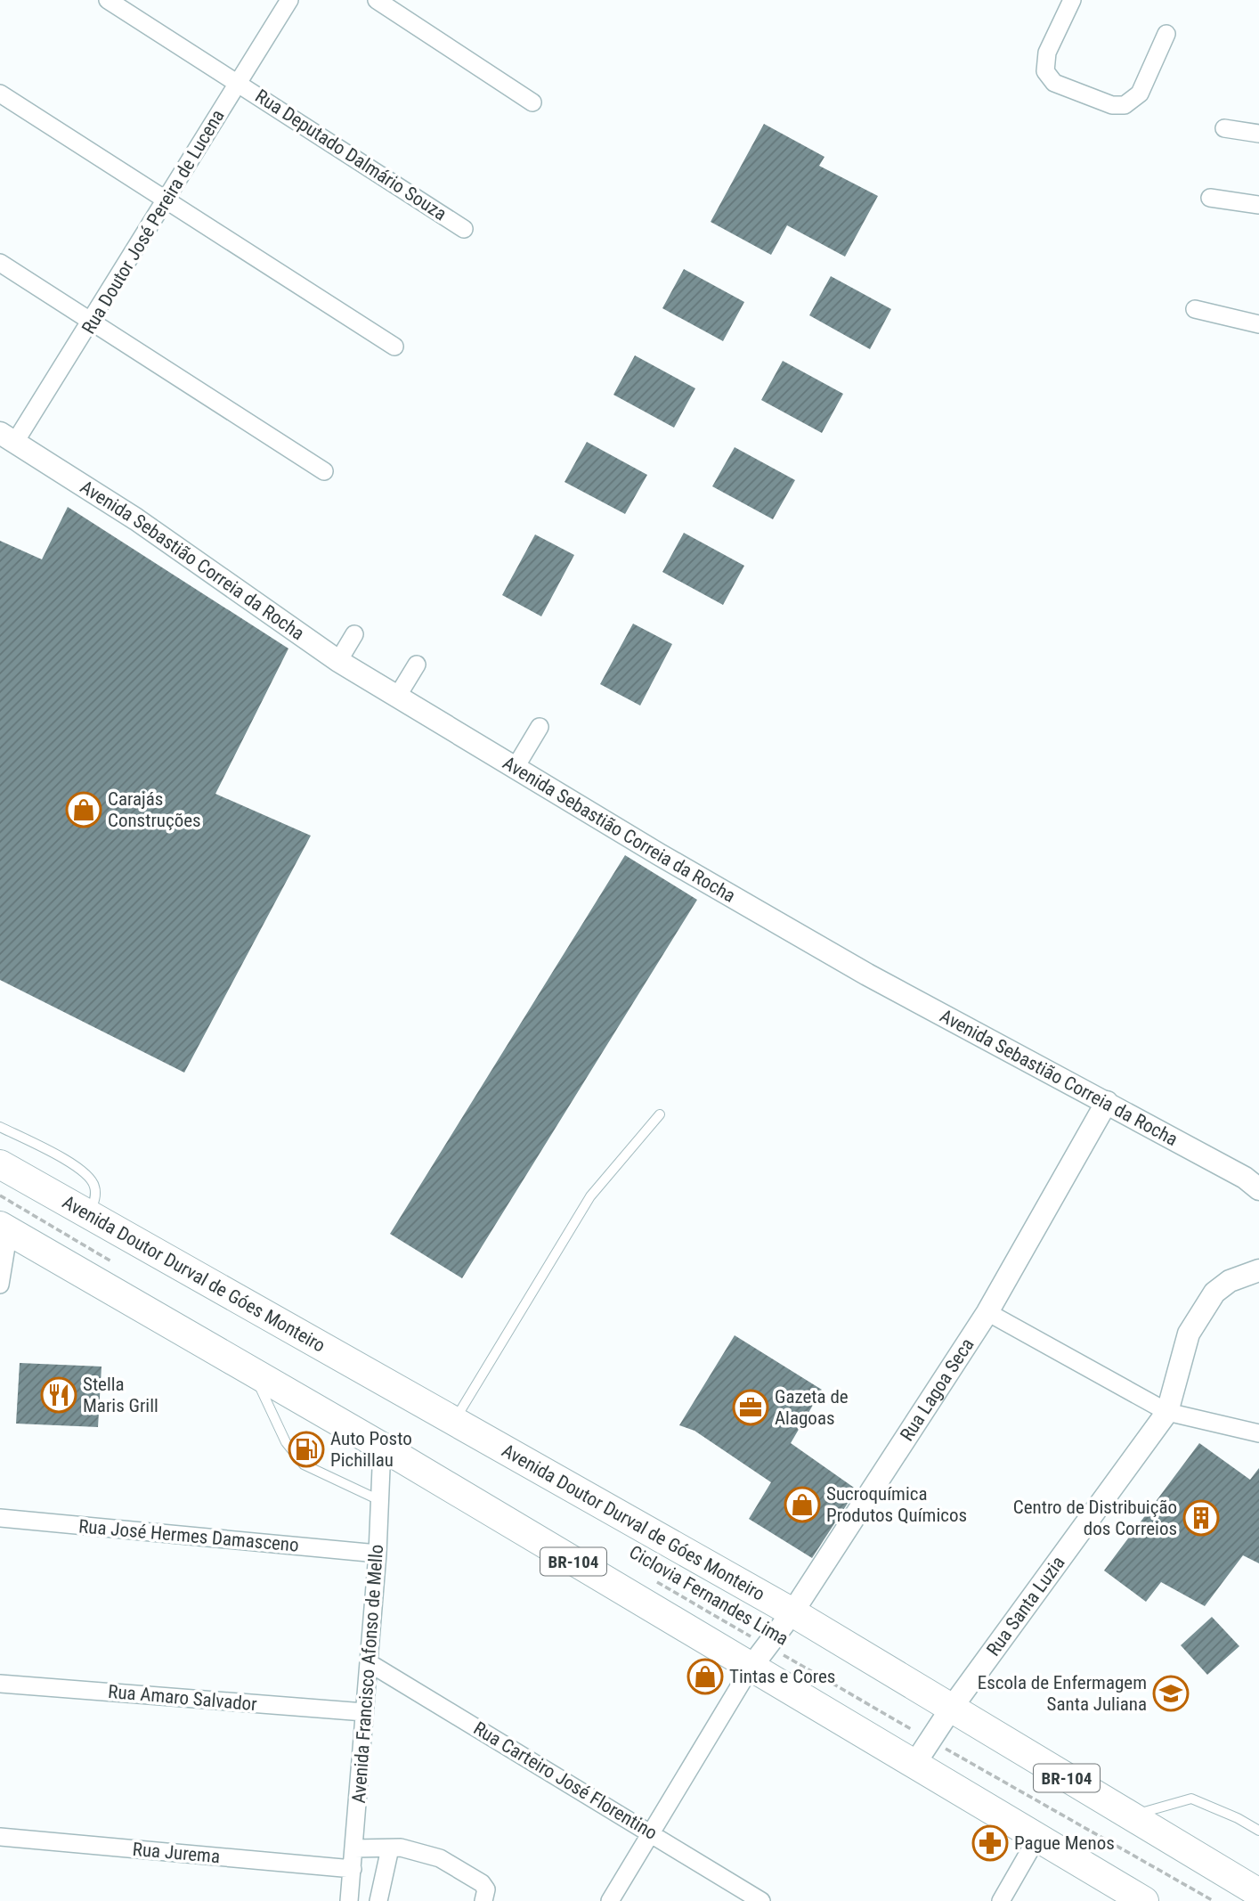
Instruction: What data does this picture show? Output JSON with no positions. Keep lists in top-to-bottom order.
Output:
{
  "streets": {
    "highway": ["Avenida Doutor Durval de Góes Monteiro", "BR-104"],
    "street": [
      "Rua Deputado Dalmário Souza",
      "Rua Doutor José Pereira de Lucena",
      "Avenida Sebastião Correia da Rocha",
      "Rua Lagoa Seca",
      "Rua José Hermes Damasceno",
      "Rua Santa Luzia",
      "Avenida Francisco Afonso de Mello",
      "Rua Amaro Salvador",
      "Rua Carteiro José Florentino",
      "Rua Jurema"
    ],
    "path": ["Ciclovia Fernandes Lima"]
  },
  "crossings": [
    ["Rua Deputado Dalmário Souza", "Rua Doutor José Pereira de Lucena"],
    ["Rua Doutor José Pereira de Lucena", "Avenida Sebastião Correia da Rocha"],
    ["Avenida Sebastião Correia da Rocha", "Rua Lagoa Seca"],
    ["Avenida Doutor Durval de Góes Monteiro", "Rua Lagoa Seca"],
    ["Avenida Doutor Durval de Góes Monteiro", "Rua Santa Luzia"],
    ["Rua Lagoa Seca", "BR-104"],
    ["Rua José Hermes Damasceno", "Avenida Francisco Afonso de Mello"],
    ["BR-104", "Rua Santa Luzia"],
    ["BR-104", "Avenida Francisco Afonso de Mello"],
    ["Avenida Francisco Afonso de Mello", "Rua Amaro Salvador"],
    ["Avenida Francisco Afonso de Mello", "Rua Carteiro José Florentino"],
    ["Avenida Francisco Afonso de Mello", "Rua Jurema"]
  ],
  "places": {
    "shop": ["Carajás Construções", "Sucroquímica Produtos Químicos", "Tintas e Cores"],
    "restaurant": ["Stella Maris Grill"],
    "office": ["Gazeta de Alagoas"],
    "fuel station": ["Auto Posto Pichillau"],
    "building": ["Centro de Distribuição dos Correios"],
    "school or university": ["Escola de Enfermagem Santa Juliana"],
    "pharmacy": ["Pague Menos"]
  }
}
